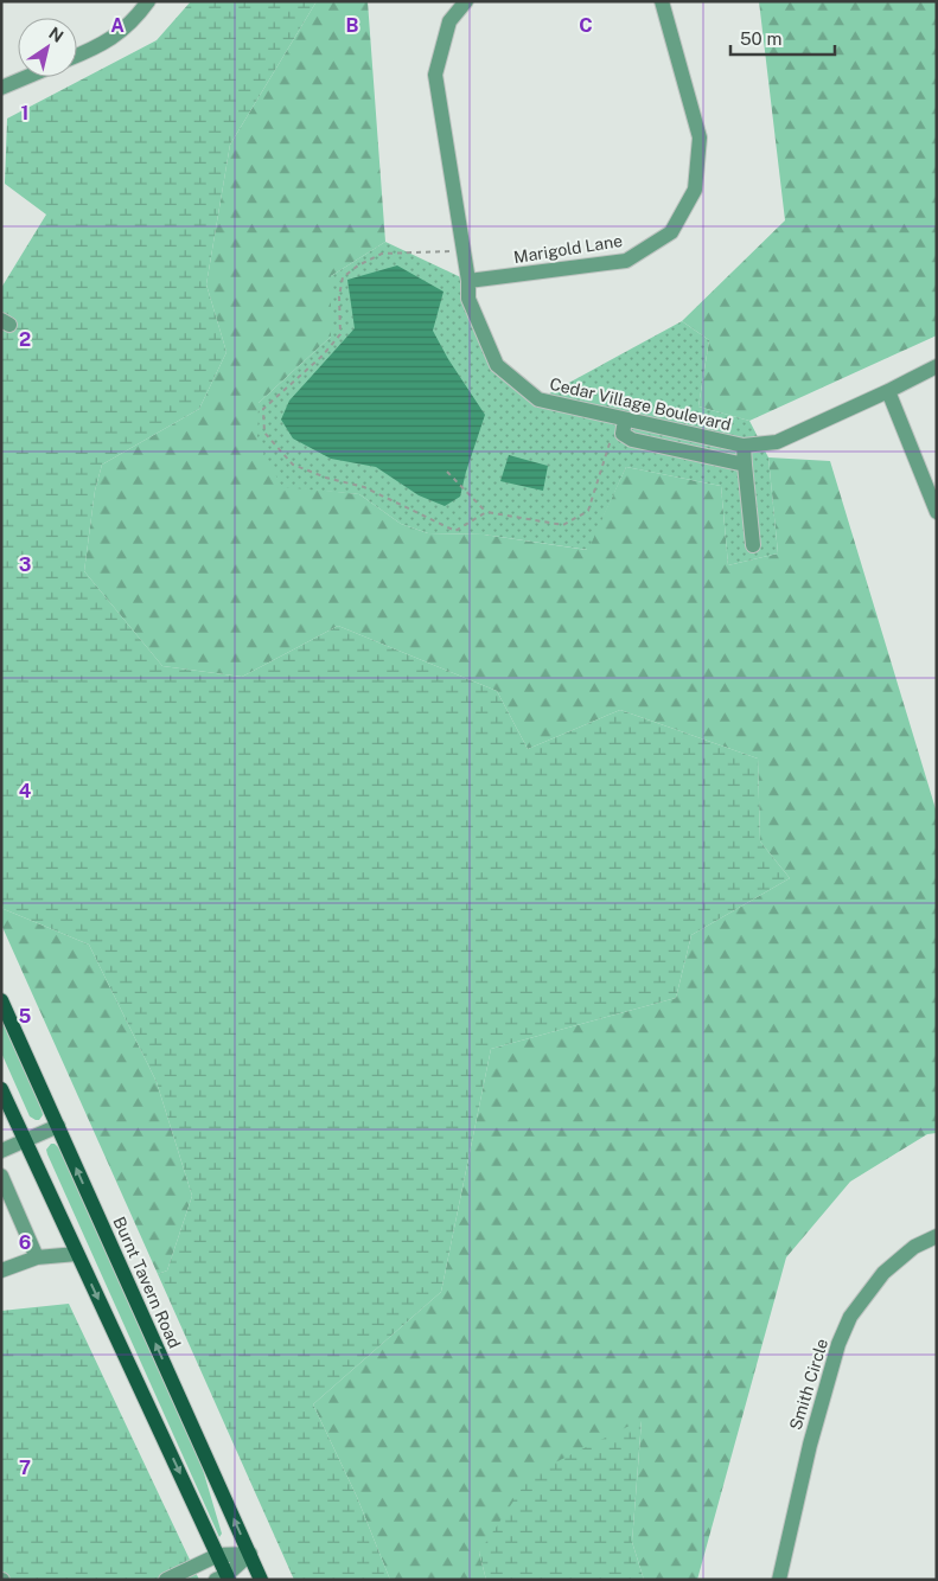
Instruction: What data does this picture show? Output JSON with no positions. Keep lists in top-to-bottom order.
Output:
{
  "streets": {
    "main road": ["Burnt Tavern Road"],
    "street": ["Marigold Lane", "Cedar Village Boulevard", "Smith Circle"]
  },
  "crossings": [
    ["Marigold Lane", "Cedar Village Boulevard"]
  ],
  "scale_bar": "50 m",
  "north": "top right",
  "grid": {
    "columns": ["A", "B", "C"],
    "rows": [
      "1",
      "2",
      "3",
      "4",
      "5",
      "6",
      "7"
    ]
  }
}
